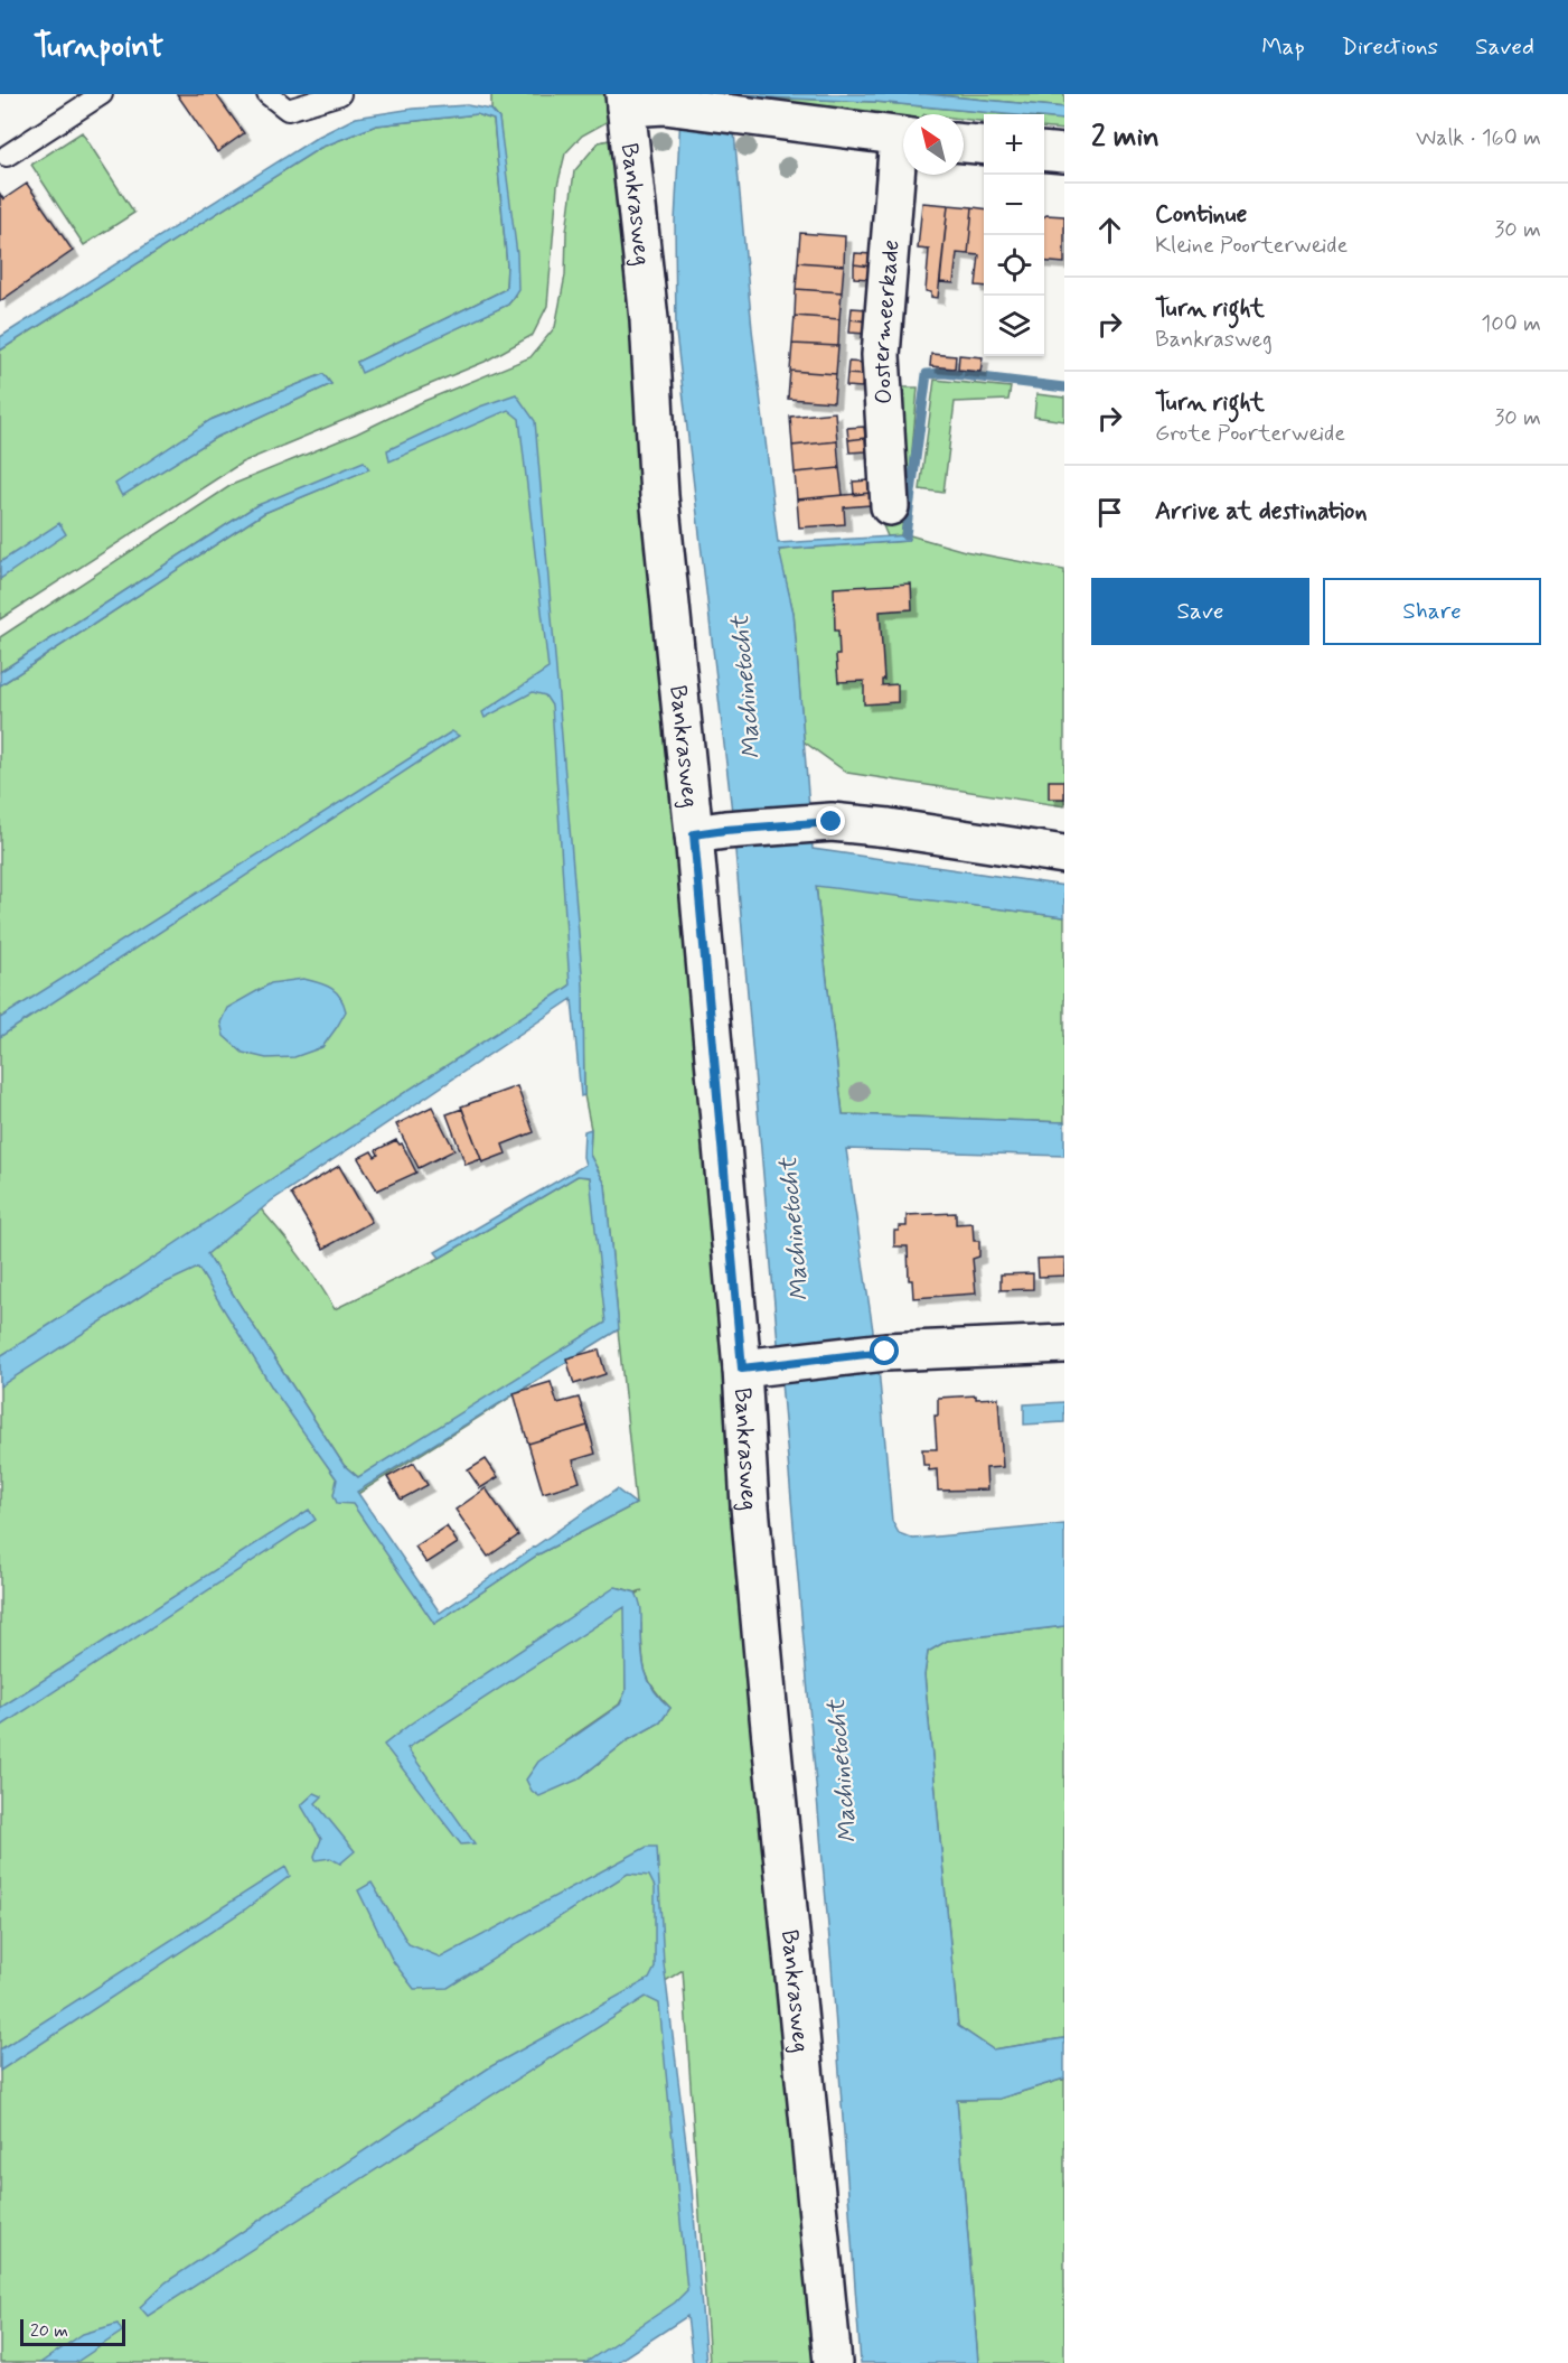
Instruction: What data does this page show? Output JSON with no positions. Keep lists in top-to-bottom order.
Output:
{
  "streets": {
    "street": ["Bankrasweg", "Oostermeerkade"]
  },
  "water": ["Machinetocht"],
  "scale_bar": "20 m",
  "north": "top left",
  "page": {
    "header": "Turnpoint",
    "nav": ["Map", "Directions", "Saved"],
    "heading": ["2 min", "Walk · 160 m"],
    "map_buttons": ["+", "−"],
    "list": [
      ["Continue", "Kleine Poorterweide", "30 m"],
      ["Turn right", "Bankrasweg", "100 m"],
      ["Turn right", "Grote Poorterweide", "30 m"],
      "Arrive at destination"
    ],
    "buttons": ["Save", "Share"],
    "scale": "20 m"
  }
}
